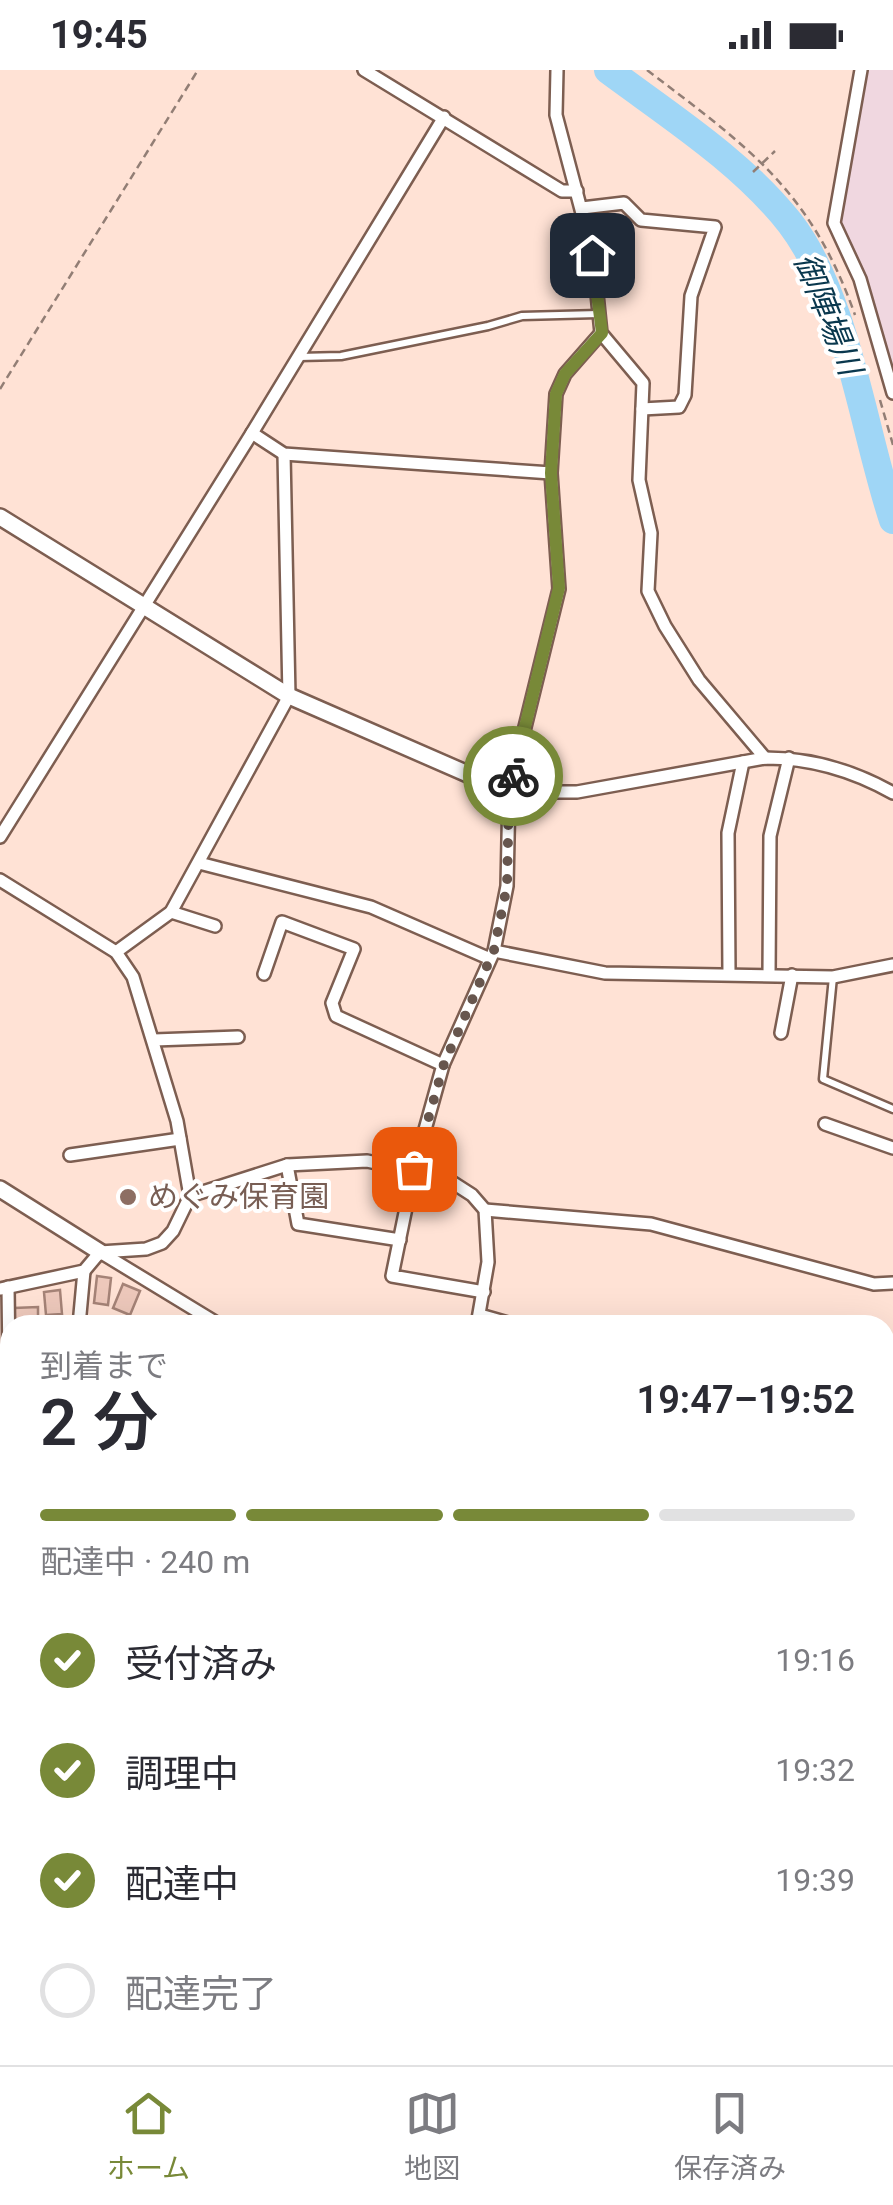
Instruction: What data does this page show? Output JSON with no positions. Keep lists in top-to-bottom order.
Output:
{
  "water": ["御陣場川"],
  "places": ["めぐみ保育園"],
  "page": {
    "status": "19:45",
    "heading": ["2 分", "到着まで", "19:47–19:52"],
    "bar": "配達中 · 240 m",
    "list": [
      ["受付済み", "19:16"],
      ["調理中", "19:32"],
      ["配達中", "19:39"],
      "配達完了"
    ],
    "tabs": ["ホーム", "地図", "保存済み"]
  }
}
